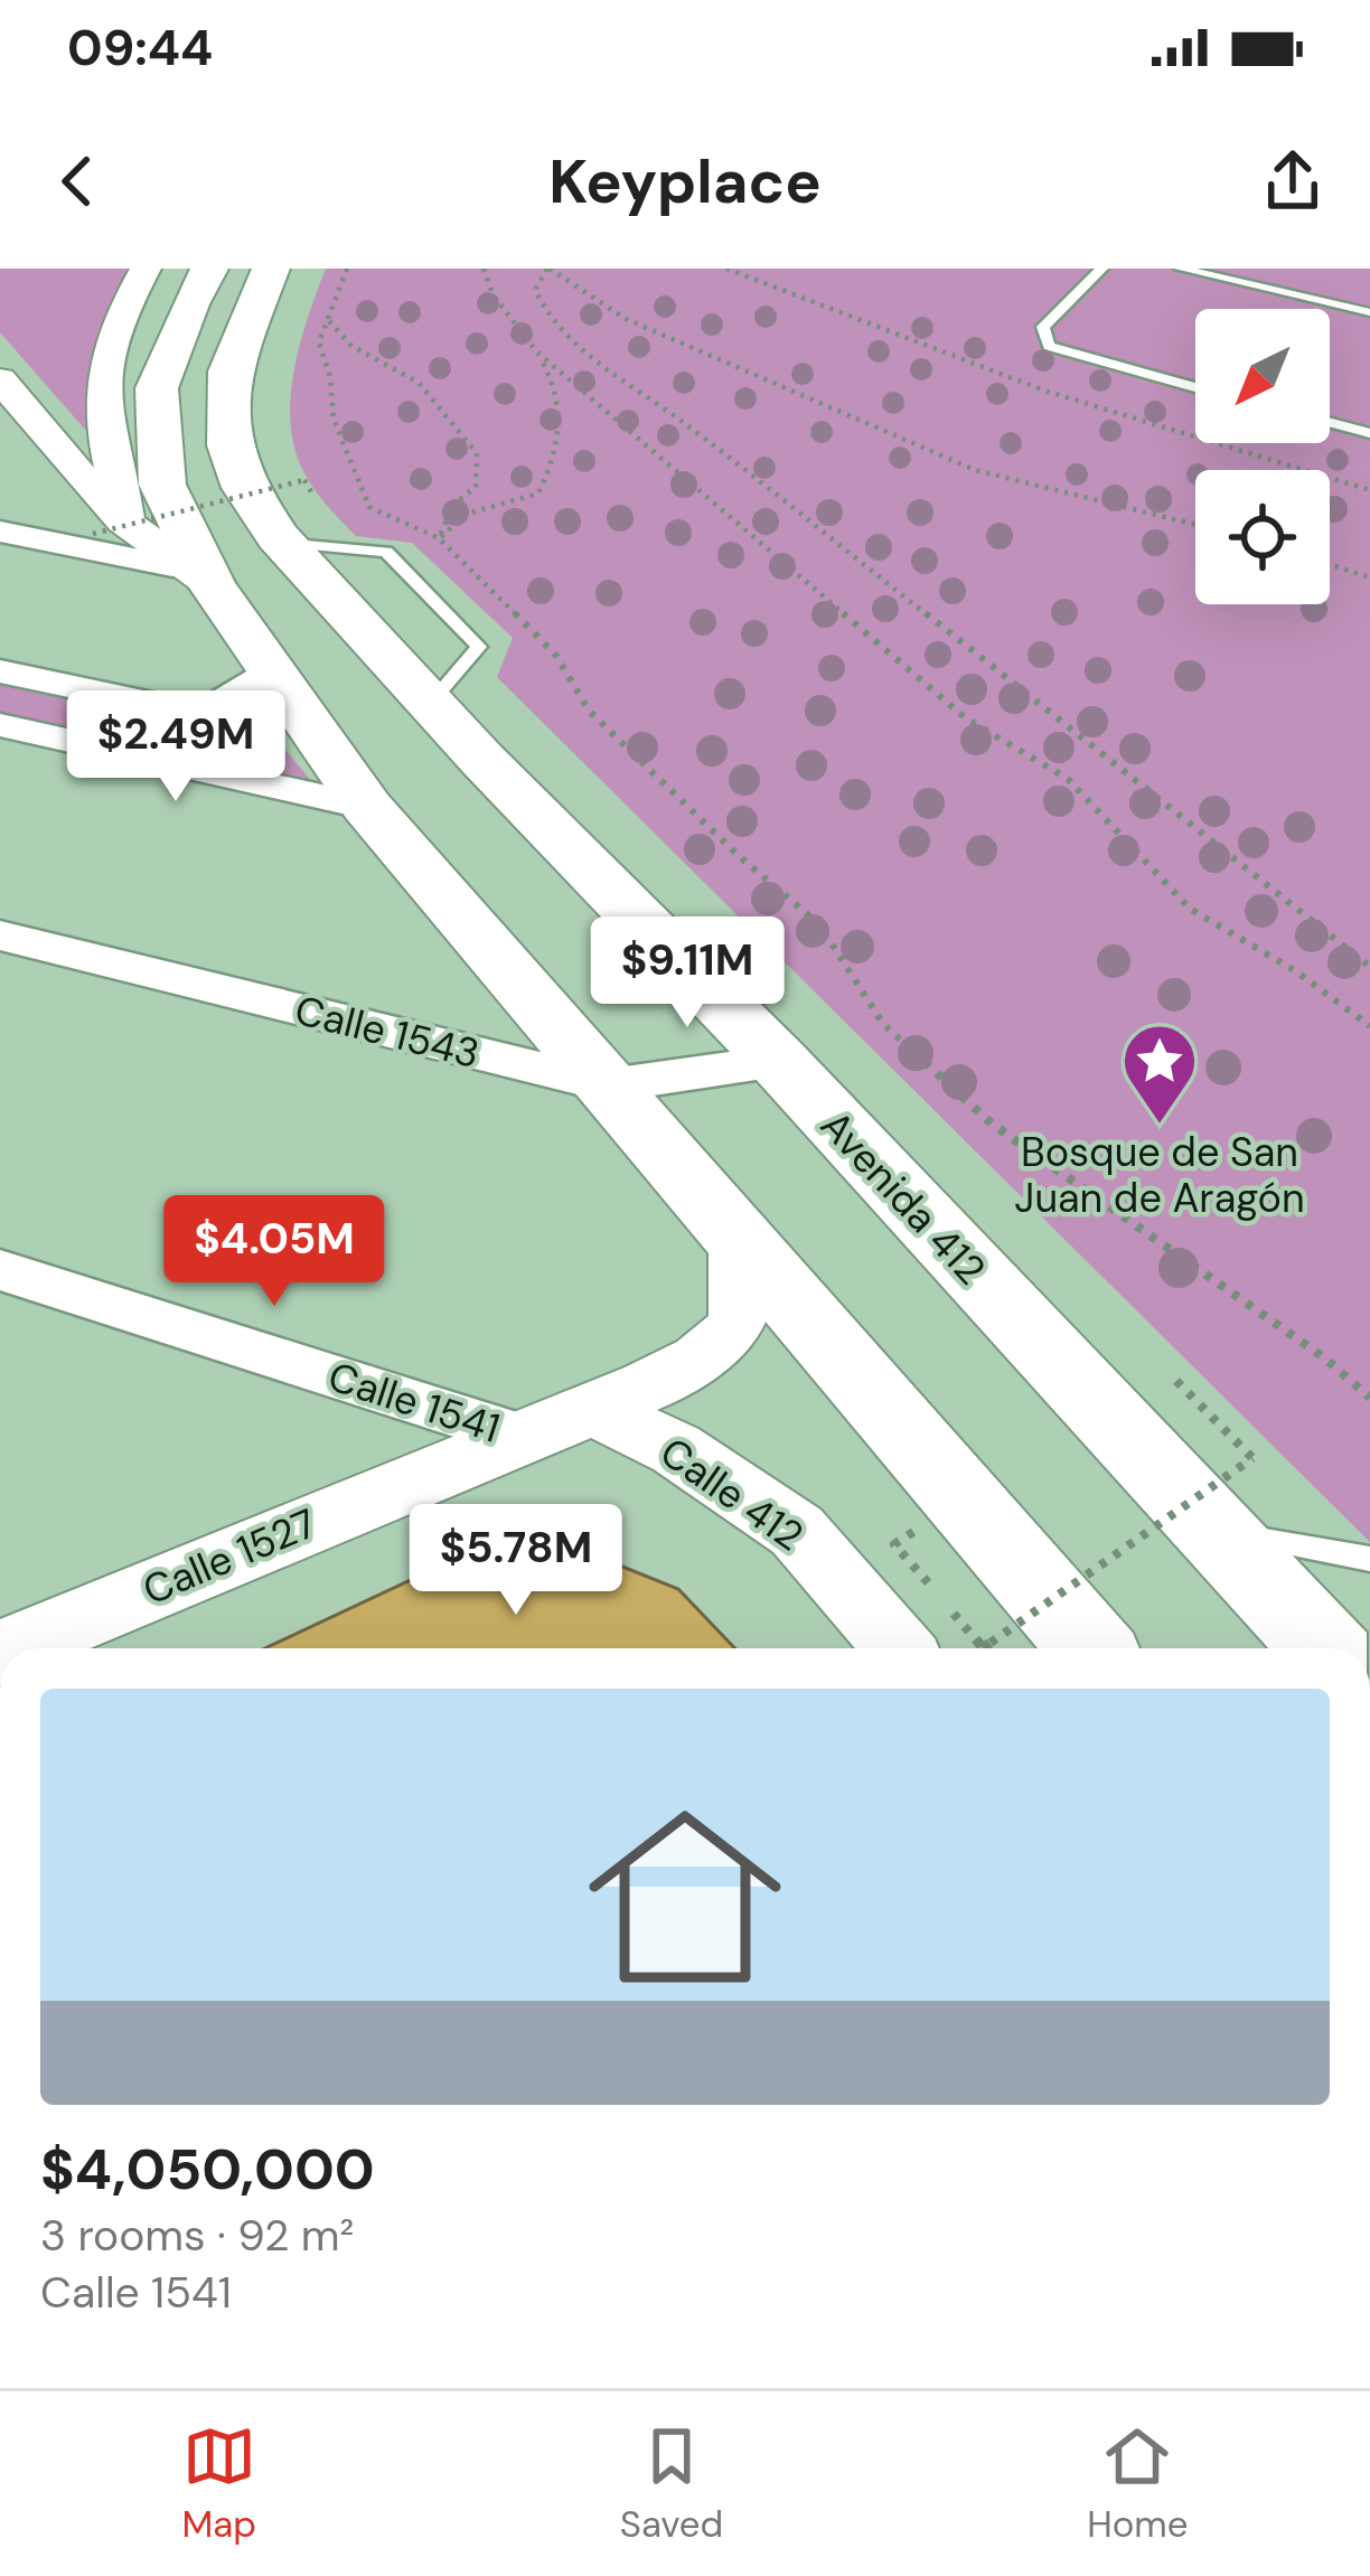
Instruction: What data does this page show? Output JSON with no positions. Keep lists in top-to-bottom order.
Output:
{
  "streets": {
    "main road": ["Avenida 412"],
    "street": [
      "Calle 1543",
      "Calle 1541",
      "Calle 412",
      "Calle 1527"
    ]
  },
  "crossings": [
    ["Calle 1543", "Avenida 412"],
    ["Calle 1541", "Calle 1527"],
    ["Calle 412", "Calle 1527"]
  ],
  "places": {
    "place": ["Bosque de San Juan de Aragón"]
  },
  "north": "bottom left",
  "page": {
    "status": "09:44",
    "header": "Keyplace",
    "price": [
      "$2.49M",
      "$9.11M",
      "$4.05M",
      "$5.78M"
    ],
    "list": [
      {
        "name": "$4,050,000",
        "note": "3 rooms · 92 m² · Calle 1541"
      }
    ],
    "tabs": ["Map", "Saved", "Home"]
  }
}
